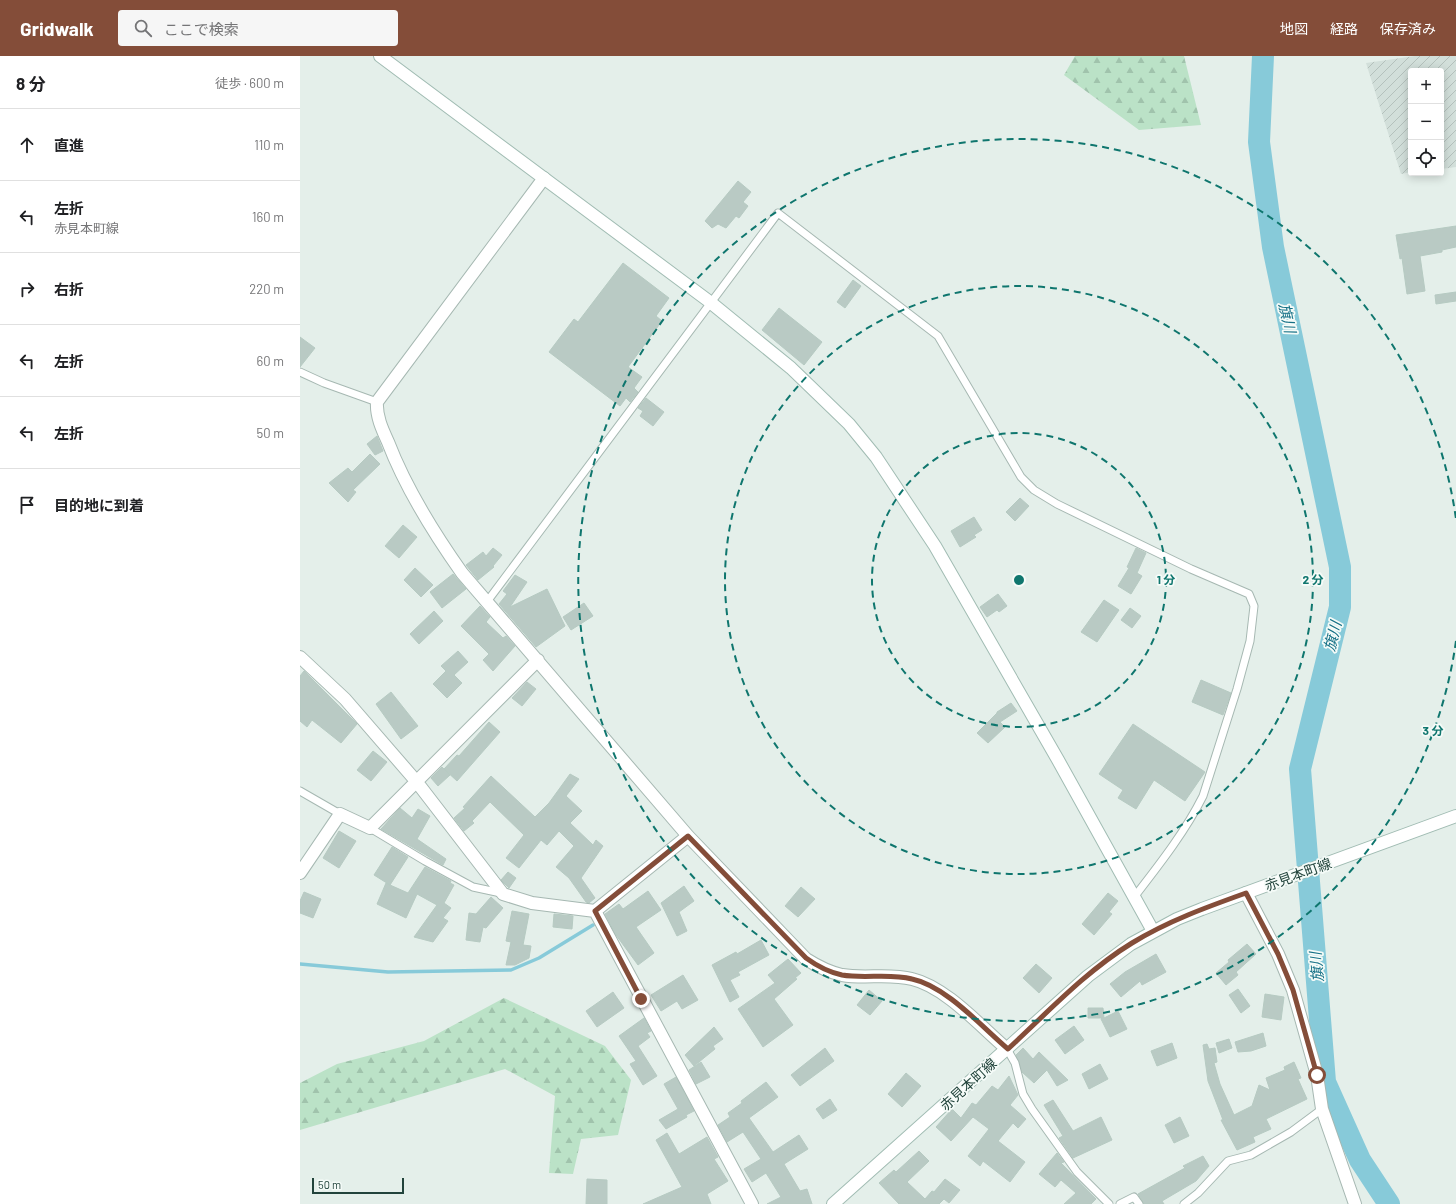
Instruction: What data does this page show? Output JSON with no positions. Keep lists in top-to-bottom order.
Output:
{
  "streets": {
    "street": ["赤見本町線"]
  },
  "water": ["旗川"],
  "scale_bar": "50 m",
  "page": {
    "header": "Gridwalk",
    "search": "ここで検索",
    "nav": ["地図", "経路", "保存済み"],
    "heading": ["8 分", "徒歩 · 600 m"],
    "map_buttons": ["+", "−"],
    "list": [
      ["直進", "110 m"],
      ["左折", "赤見本町線", "160 m"],
      ["右折", "220 m"],
      ["左折", "60 m"],
      ["左折", "50 m"],
      "目的地に到着"
    ],
    "scale": "50 m"
  },
  "rings": ["1 分", "2 分", "3 分"]
}
